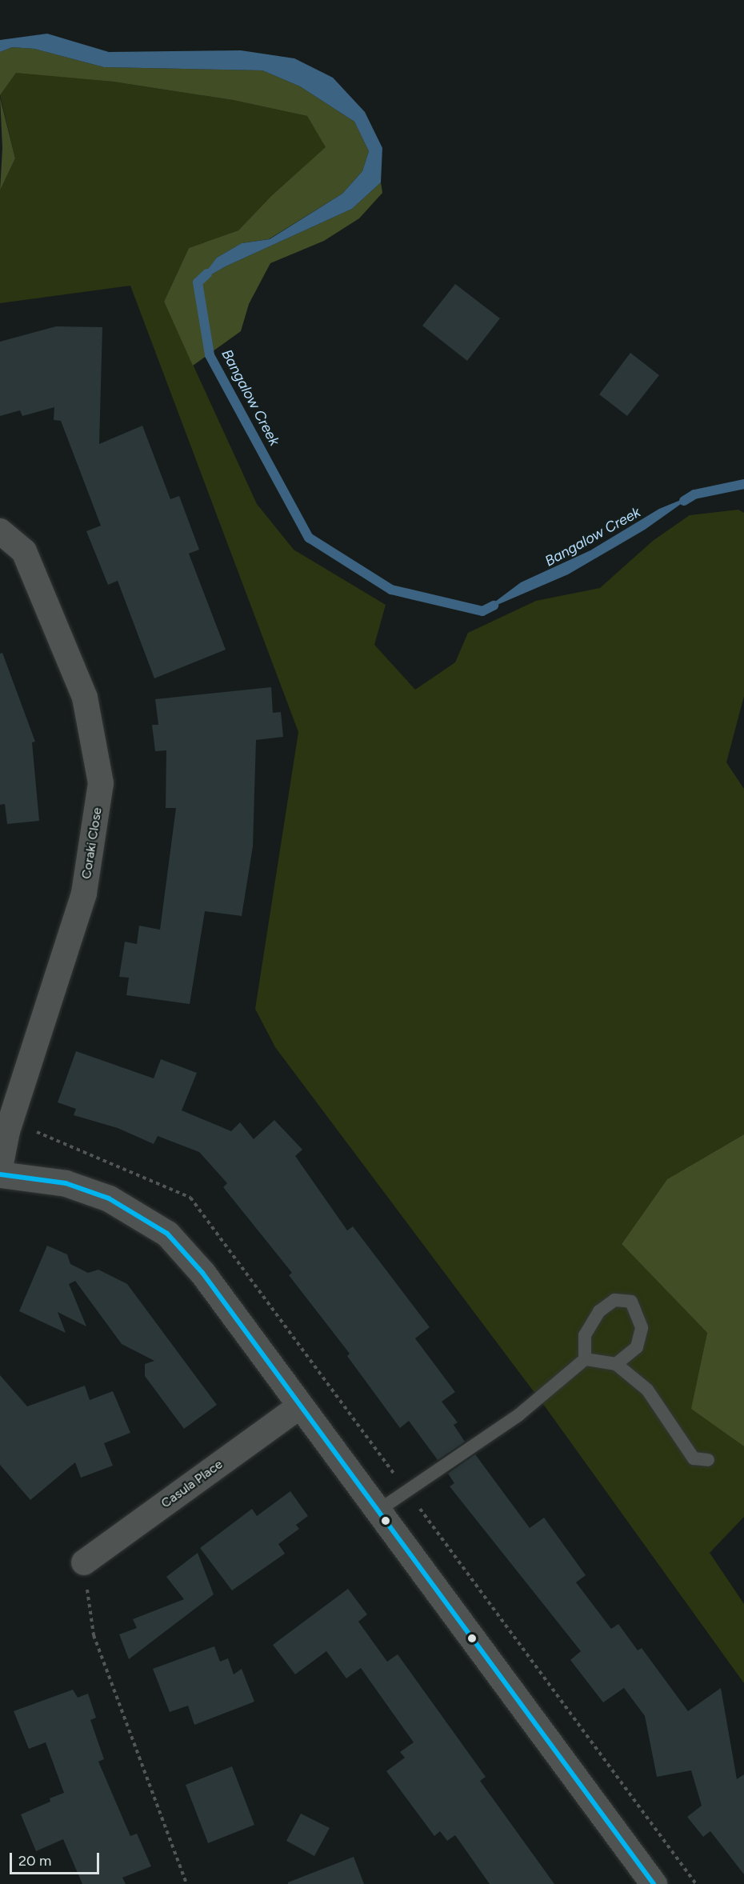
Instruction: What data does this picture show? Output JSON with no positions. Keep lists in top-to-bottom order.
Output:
{
  "streets": {
    "street": ["Coraki Close", "Casula Place"]
  },
  "water": ["Bangalow Creek"],
  "scale_bar": "20 m"
}
